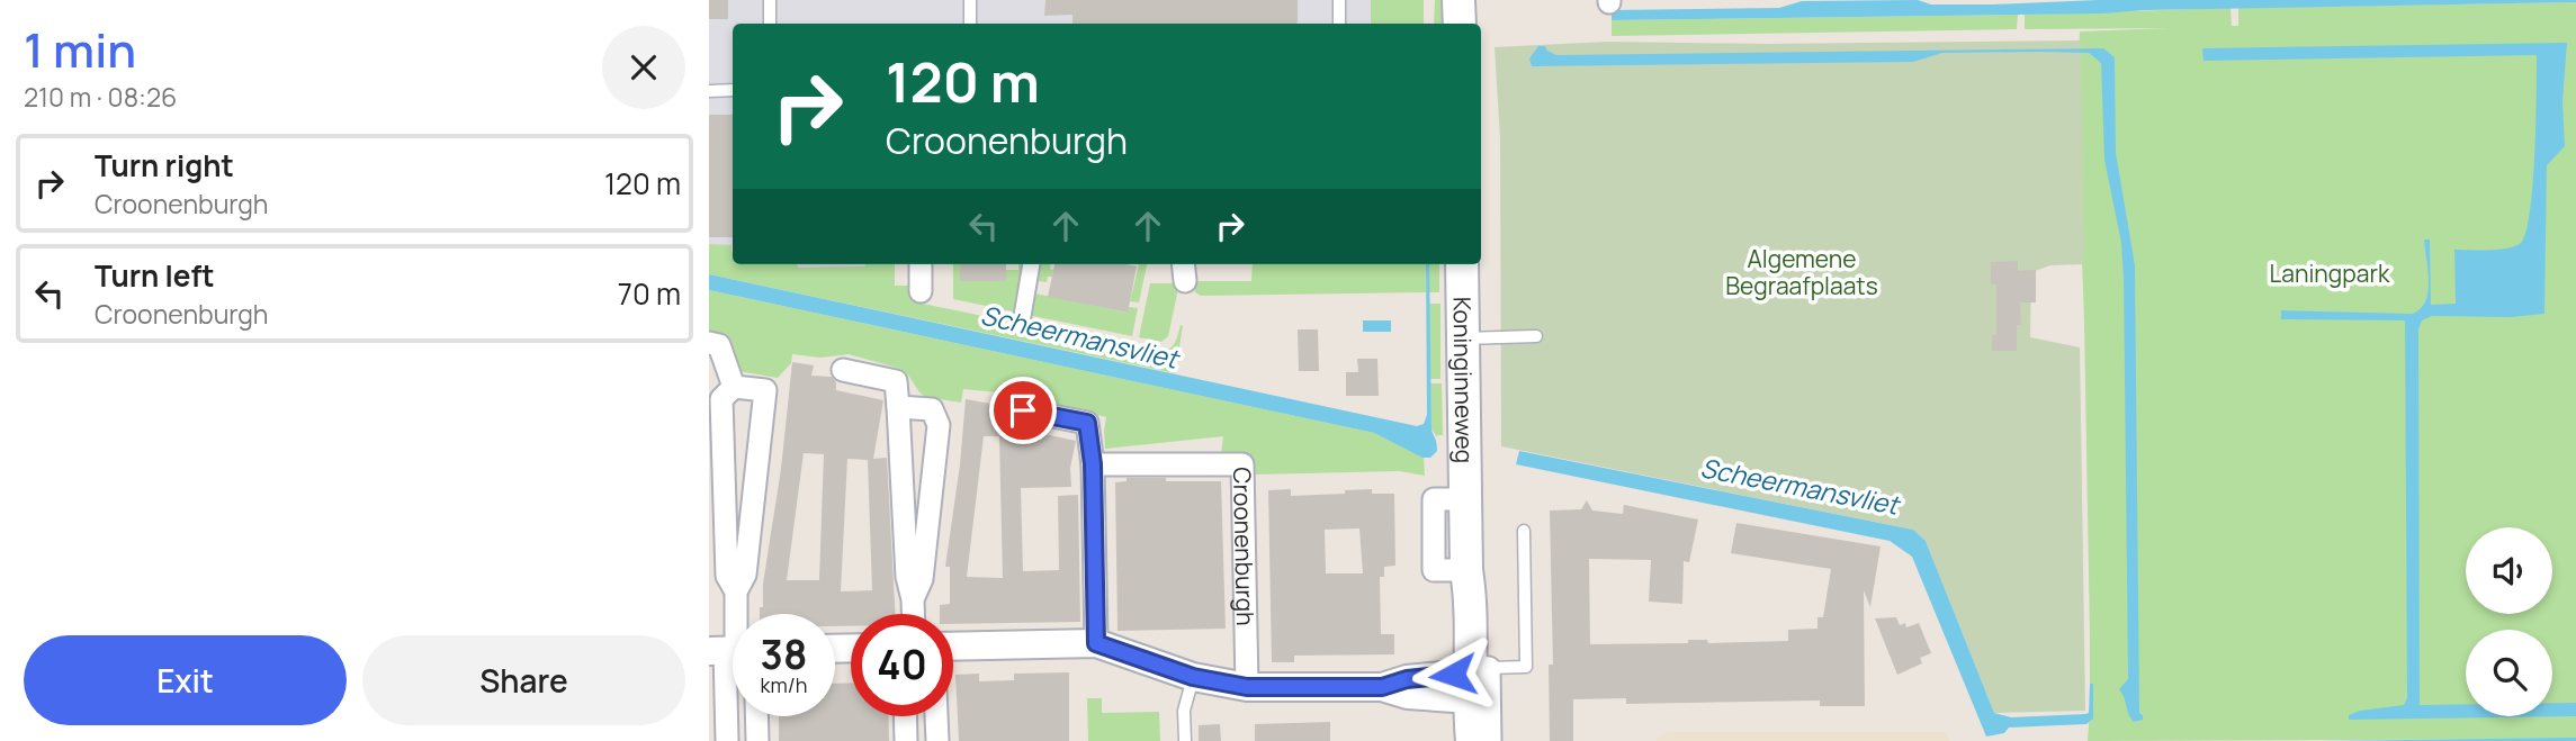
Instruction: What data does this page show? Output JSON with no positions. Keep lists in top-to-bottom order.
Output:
{
  "streets": {
    "main road": ["Koninginneweg"],
    "street": ["Croonenburgh"]
  },
  "water": ["Scheermansvliet"],
  "parks": ["Algemene Begraafplaats", "Laningpark"],
  "page": {
    "heading": ["1 min", "210 m · 08:26"],
    "turn": ["120 m", "Croonenburgh"],
    "list": [
      {
        "name": "Turn right",
        "note": "Croonenburgh",
        "value": "120 m"
      },
      {
        "name": "Turn left",
        "note": "Croonenburgh",
        "value": "70 m"
      }
    ],
    "speed": "38 km/h",
    "limit": "40",
    "buttons": ["Exit", "Share"]
  }
}
